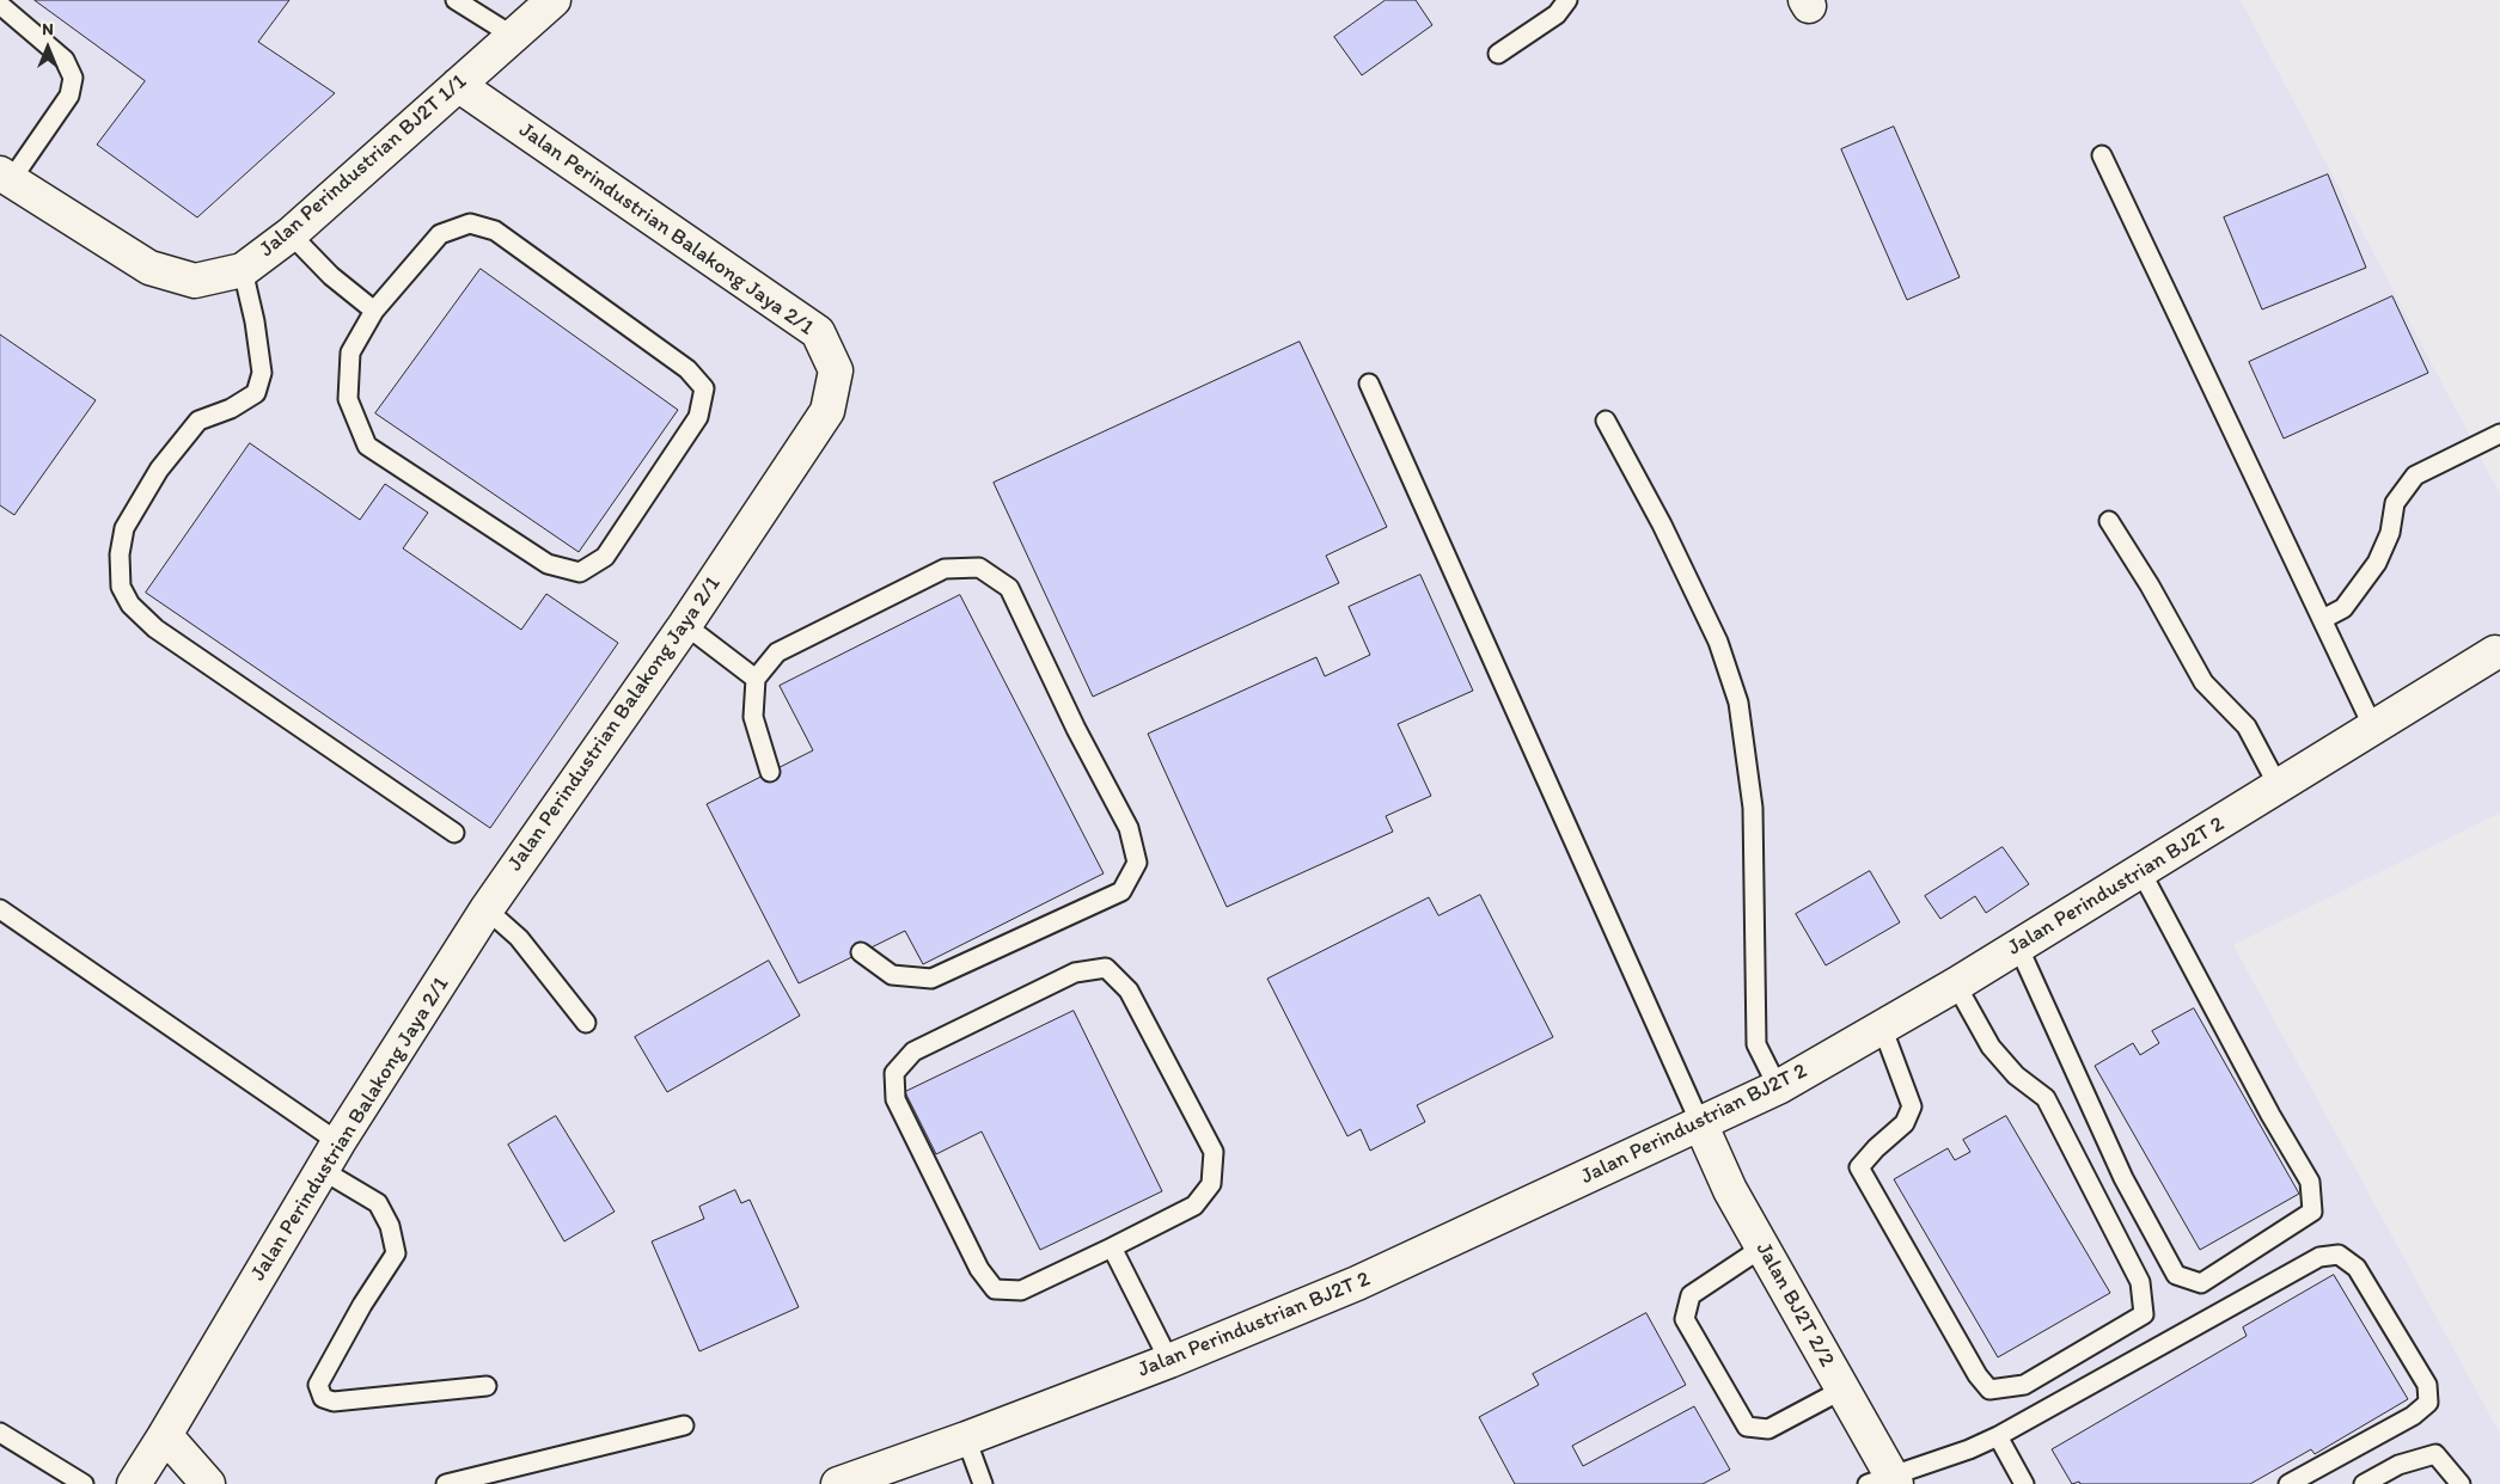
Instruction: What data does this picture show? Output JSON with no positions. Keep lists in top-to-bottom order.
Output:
{
  "streets": {
    "street": [
      "Jalan Perindustrian BJ2T 1/1",
      "Jalan Perindustrian Balakong Jaya 2/1",
      "Jalan Perindustrian BJ2T 2",
      "Jalan BJ2T 2/2"
    ]
  },
  "crossings": [
    ["Jalan Perindustrian BJ2T 1/1", "Jalan Perindustrian Balakong Jaya 2/1"],
    ["Jalan Perindustrian BJ2T 2", "Jalan BJ2T 2/2"]
  ],
  "north": "top"
}
